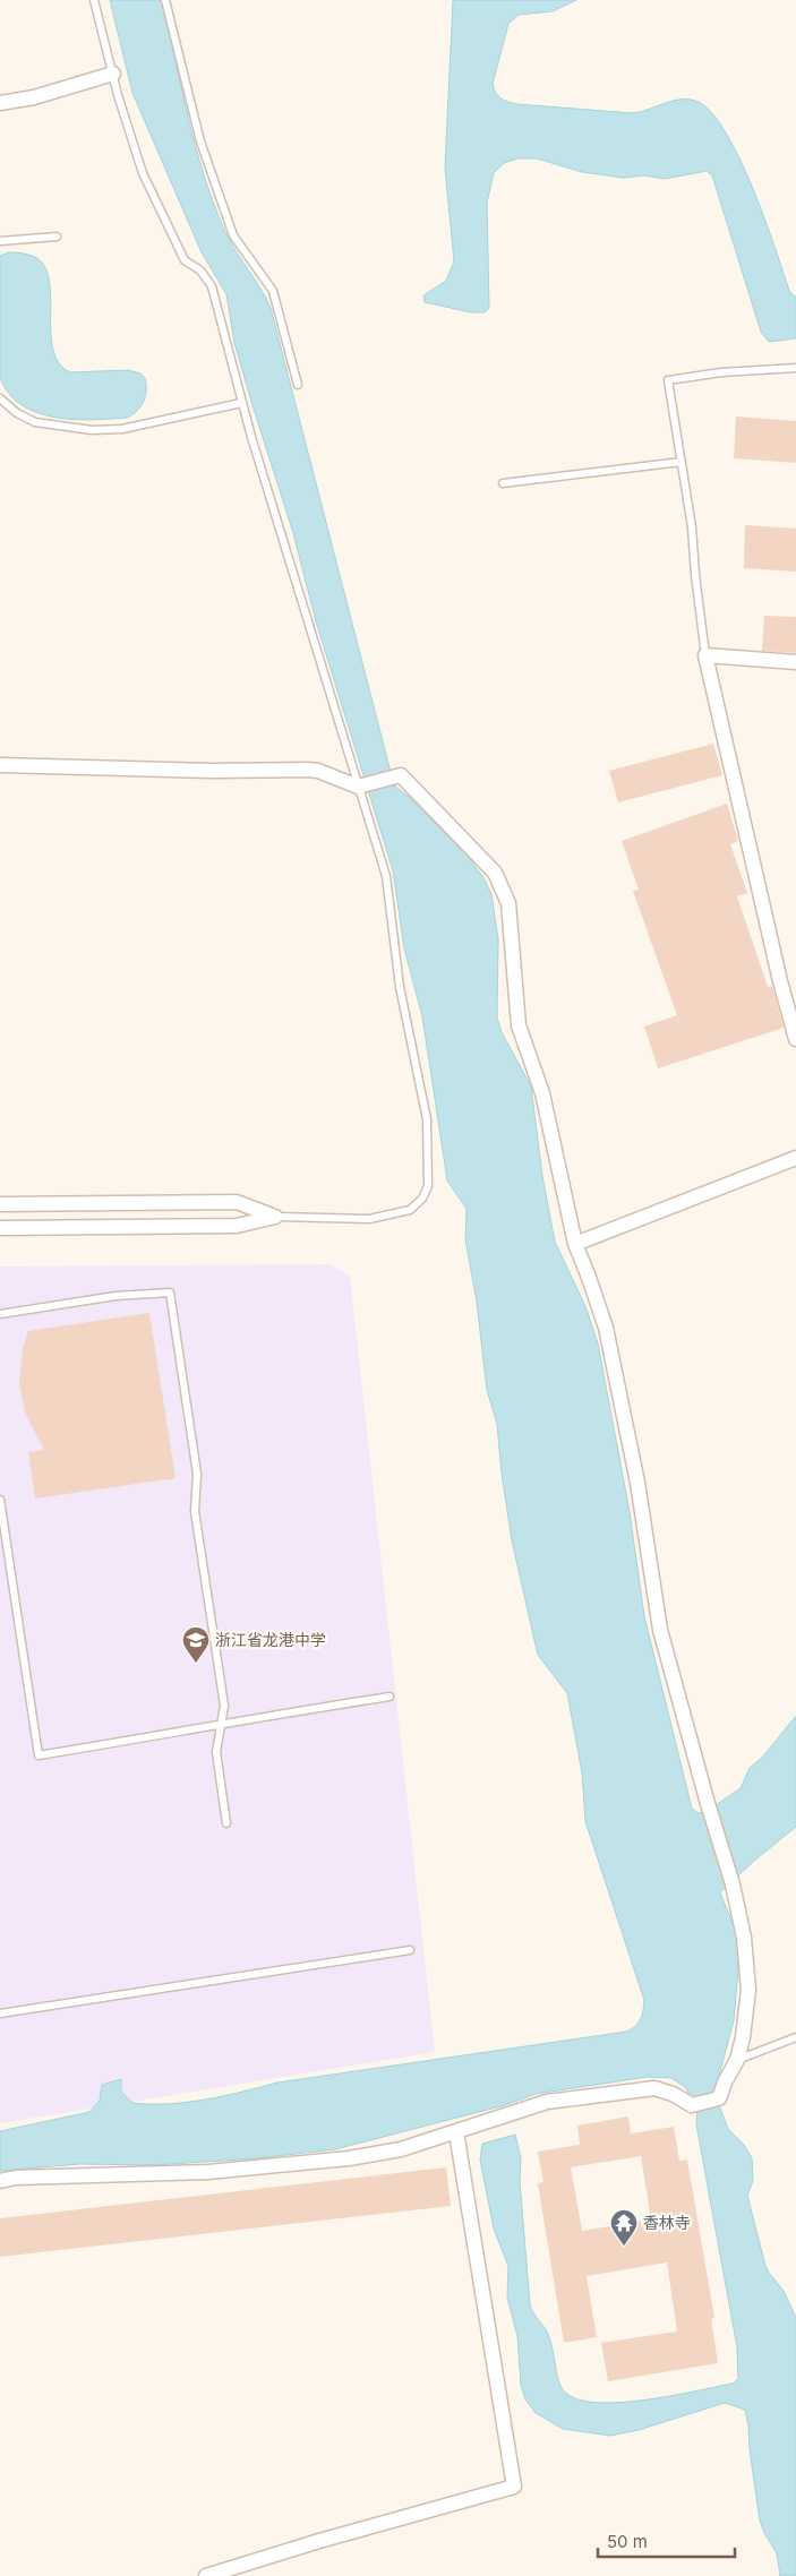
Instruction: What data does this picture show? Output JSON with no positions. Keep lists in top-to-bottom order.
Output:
{
  "places": {
    "school or university": ["浙江省龙港中学"],
    "temple": ["香林寺"]
  },
  "scale_bar": "50 m"
}
